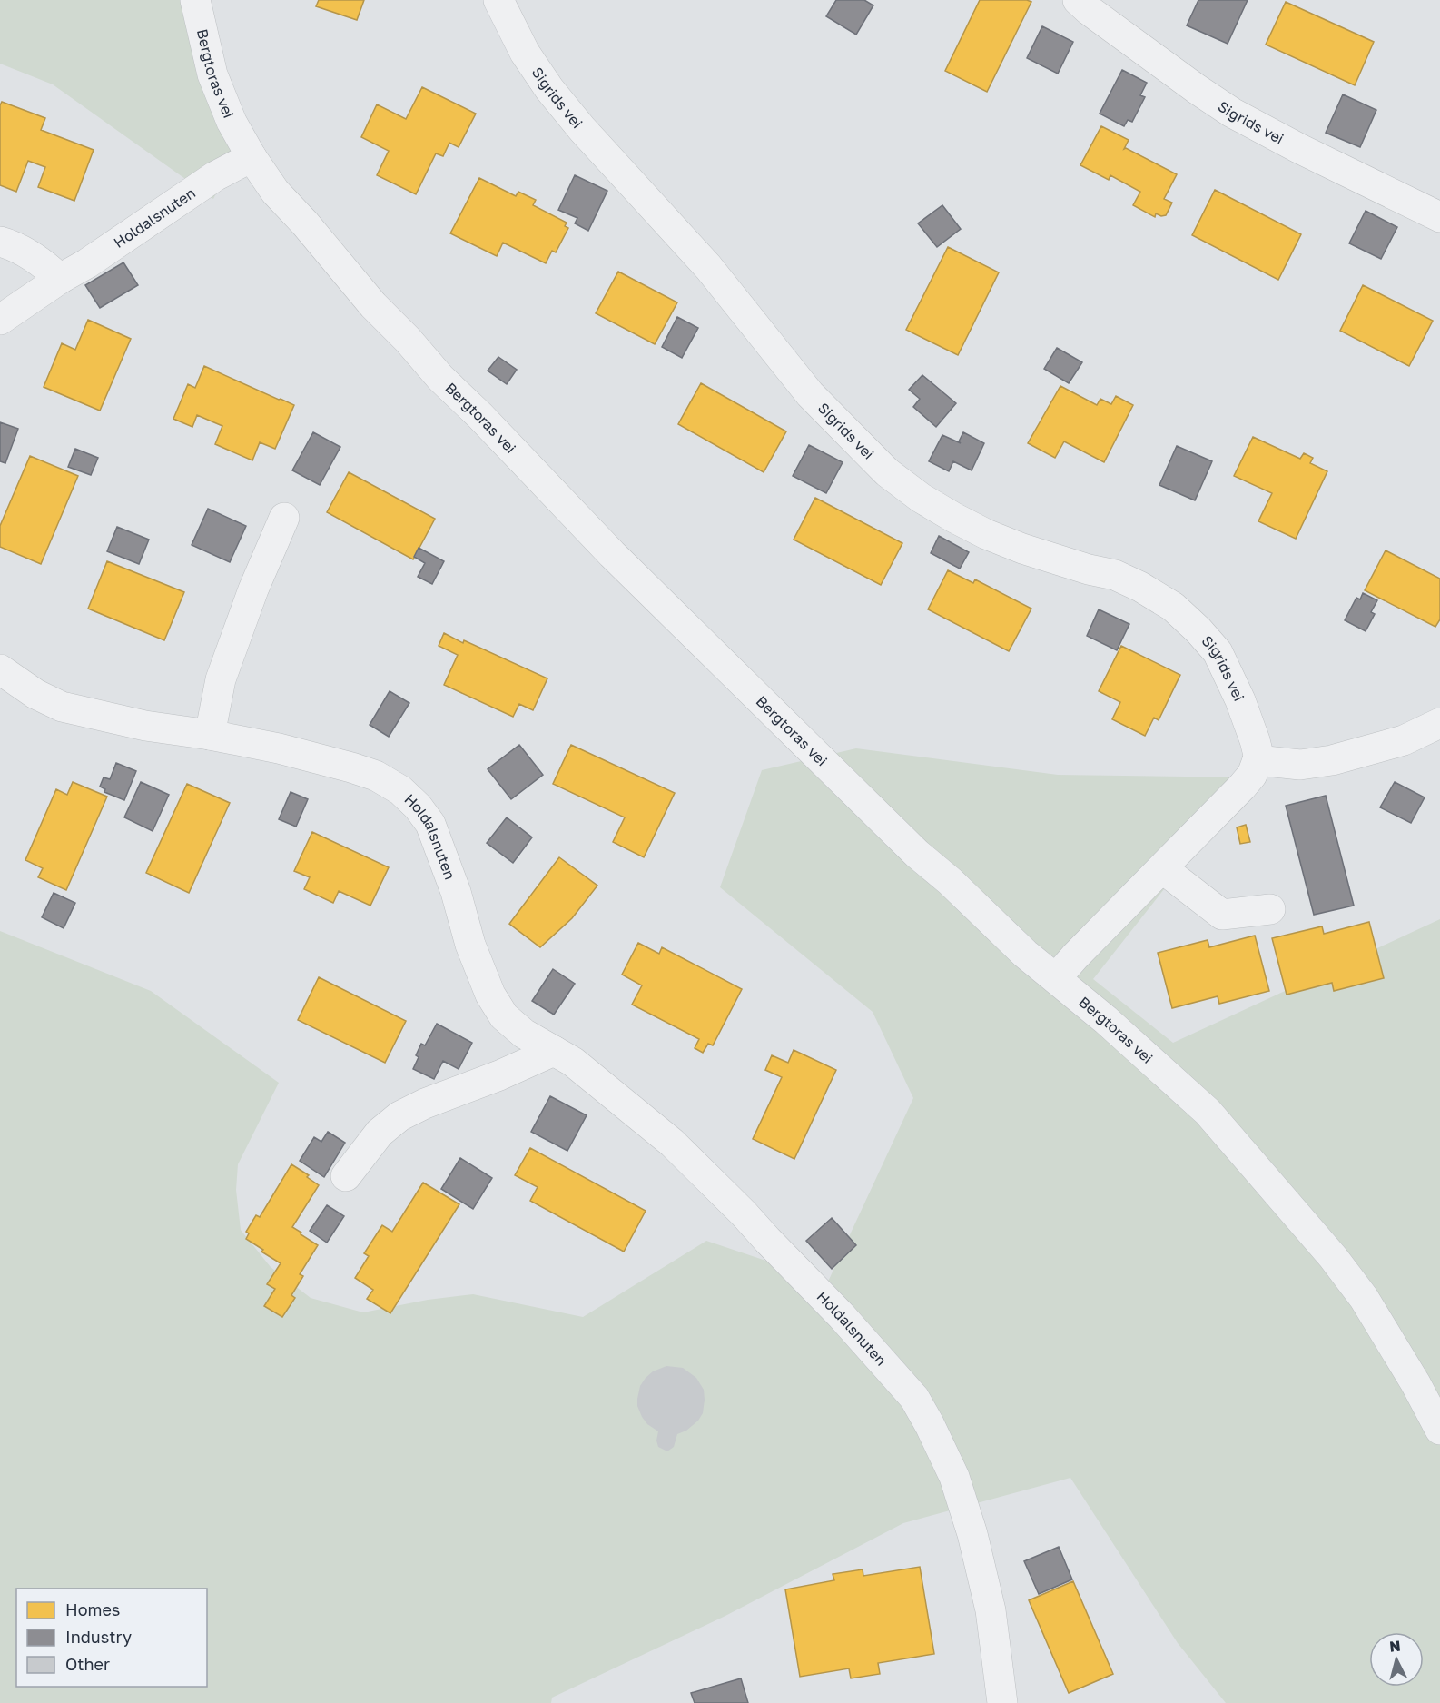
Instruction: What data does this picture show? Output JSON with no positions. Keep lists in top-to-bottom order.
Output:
{
  "streets": {
    "street": ["Bergtoras vei", "Sigrids vei", "Holdalsnuten"]
  },
  "crossings": [
    ["Bergtoras vei", "Holdalsnuten"]
  ],
  "legend": ["Homes", "Industry", "Other"],
  "north": "top"
}
